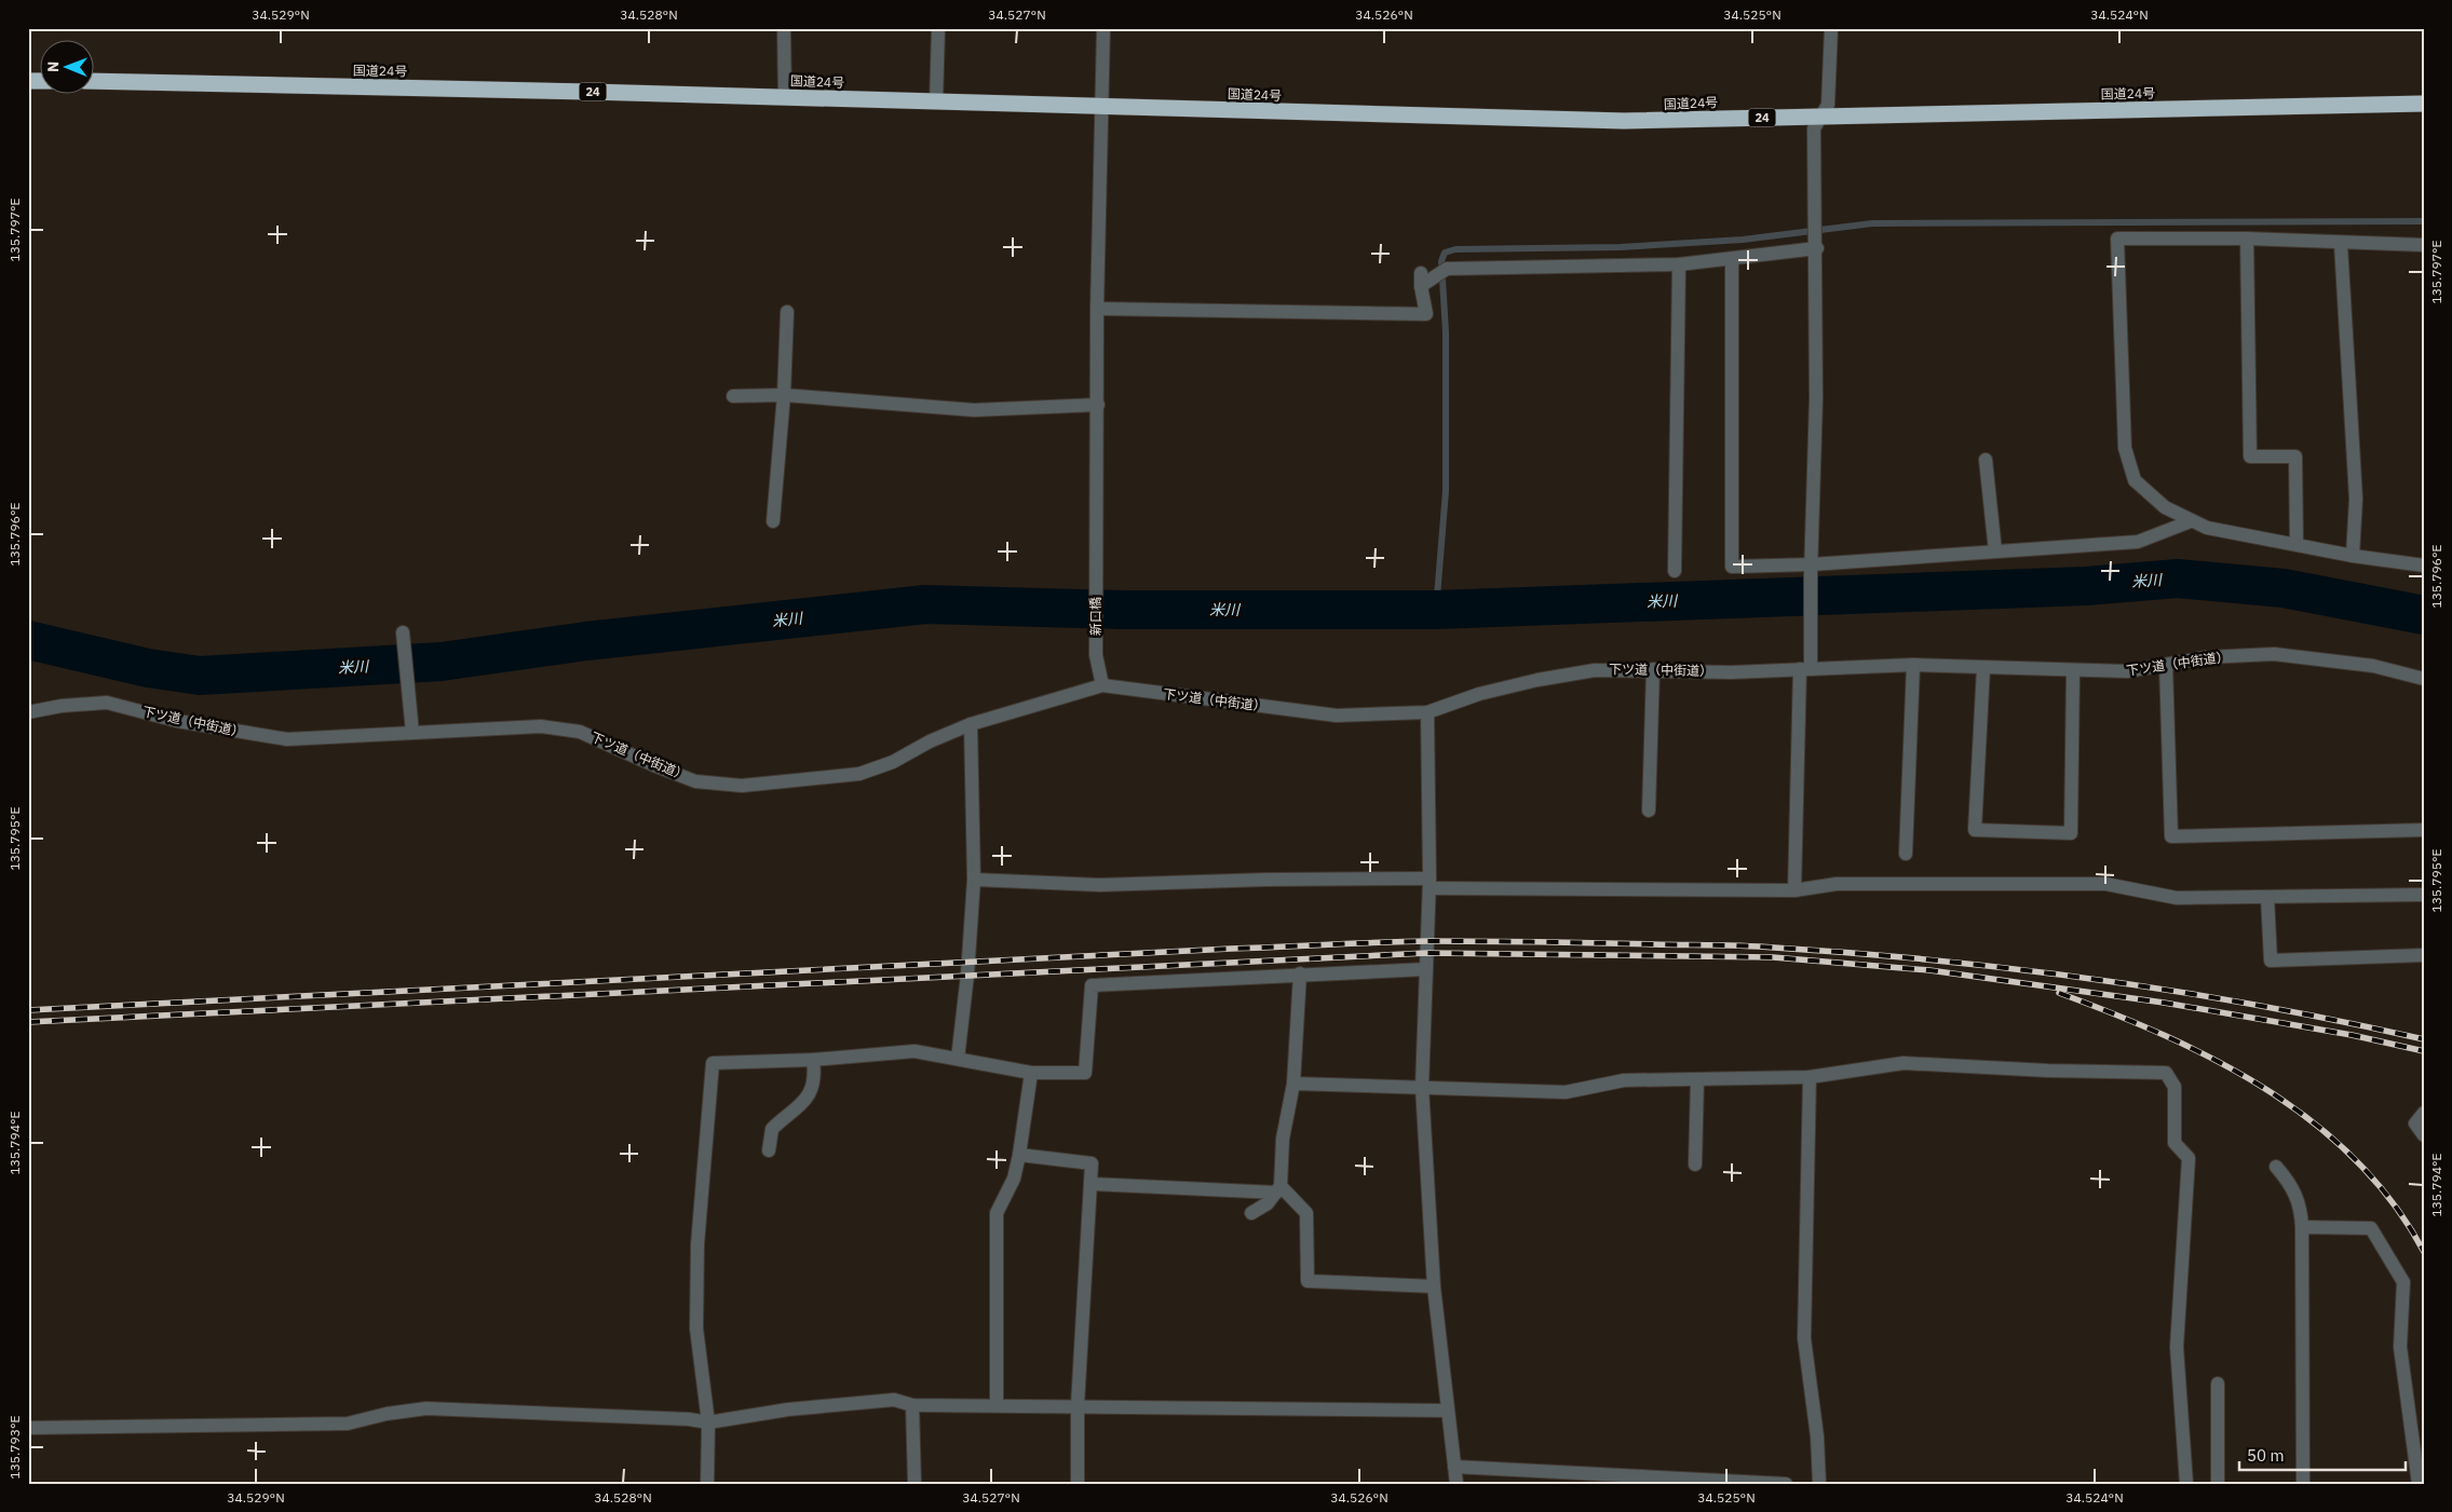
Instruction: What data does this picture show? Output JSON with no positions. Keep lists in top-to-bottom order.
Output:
{
  "streets": {
    "highway": ["国道24号", "24"],
    "street": ["新口橋", "下ツ道（中街道）"]
  },
  "crossings": [
    ["国道24号", "新口橋"],
    ["新口橋", "下ツ道（中街道）"]
  ],
  "water": ["米川"],
  "scale_bar": "50 m",
  "north": "left",
  "coordinates": [
    "34.529°N",
    "34.528°N",
    "34.527°N",
    "34.526°N",
    "34.525°N",
    "34.524°N",
    "135.797°E",
    "135.796°E",
    "135.795°E",
    "135.794°E",
    "135.793°E"
  ]
}
